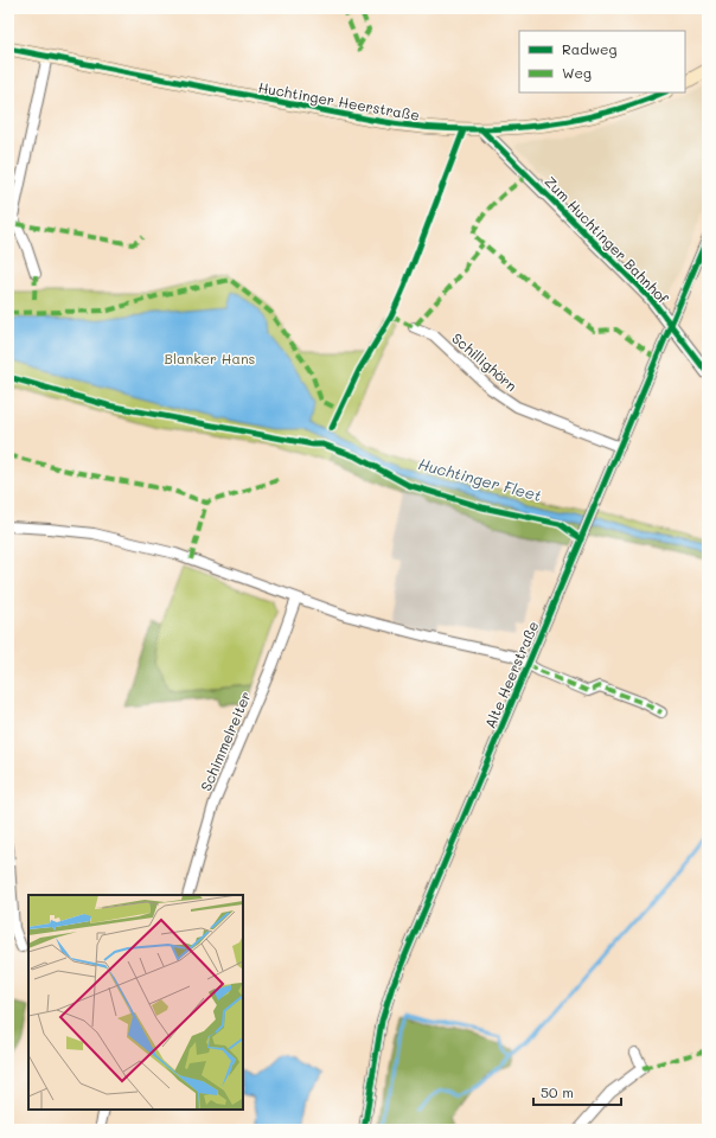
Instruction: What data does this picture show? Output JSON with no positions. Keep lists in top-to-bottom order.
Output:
{
  "streets": {
    "main road": ["Huchtinger Heerstraße"],
    "street": [
      "Zum Huchtinger Bahnhof",
      "Schillighörn",
      "Alte Heerstraße",
      "Schimmelreiter"
    ]
  },
  "crossings": [
    ["Huchtinger Heerstraße", "Zum Huchtinger Bahnhof"],
    ["Zum Huchtinger Bahnhof", "Alte Heerstraße"],
    ["Schillighörn", "Alte Heerstraße"]
  ],
  "water": ["Huchtinger Fleet"],
  "parks": ["Blanker Hans"],
  "legend": ["Radweg", "Weg"],
  "scale_bar": "50 m"
}
